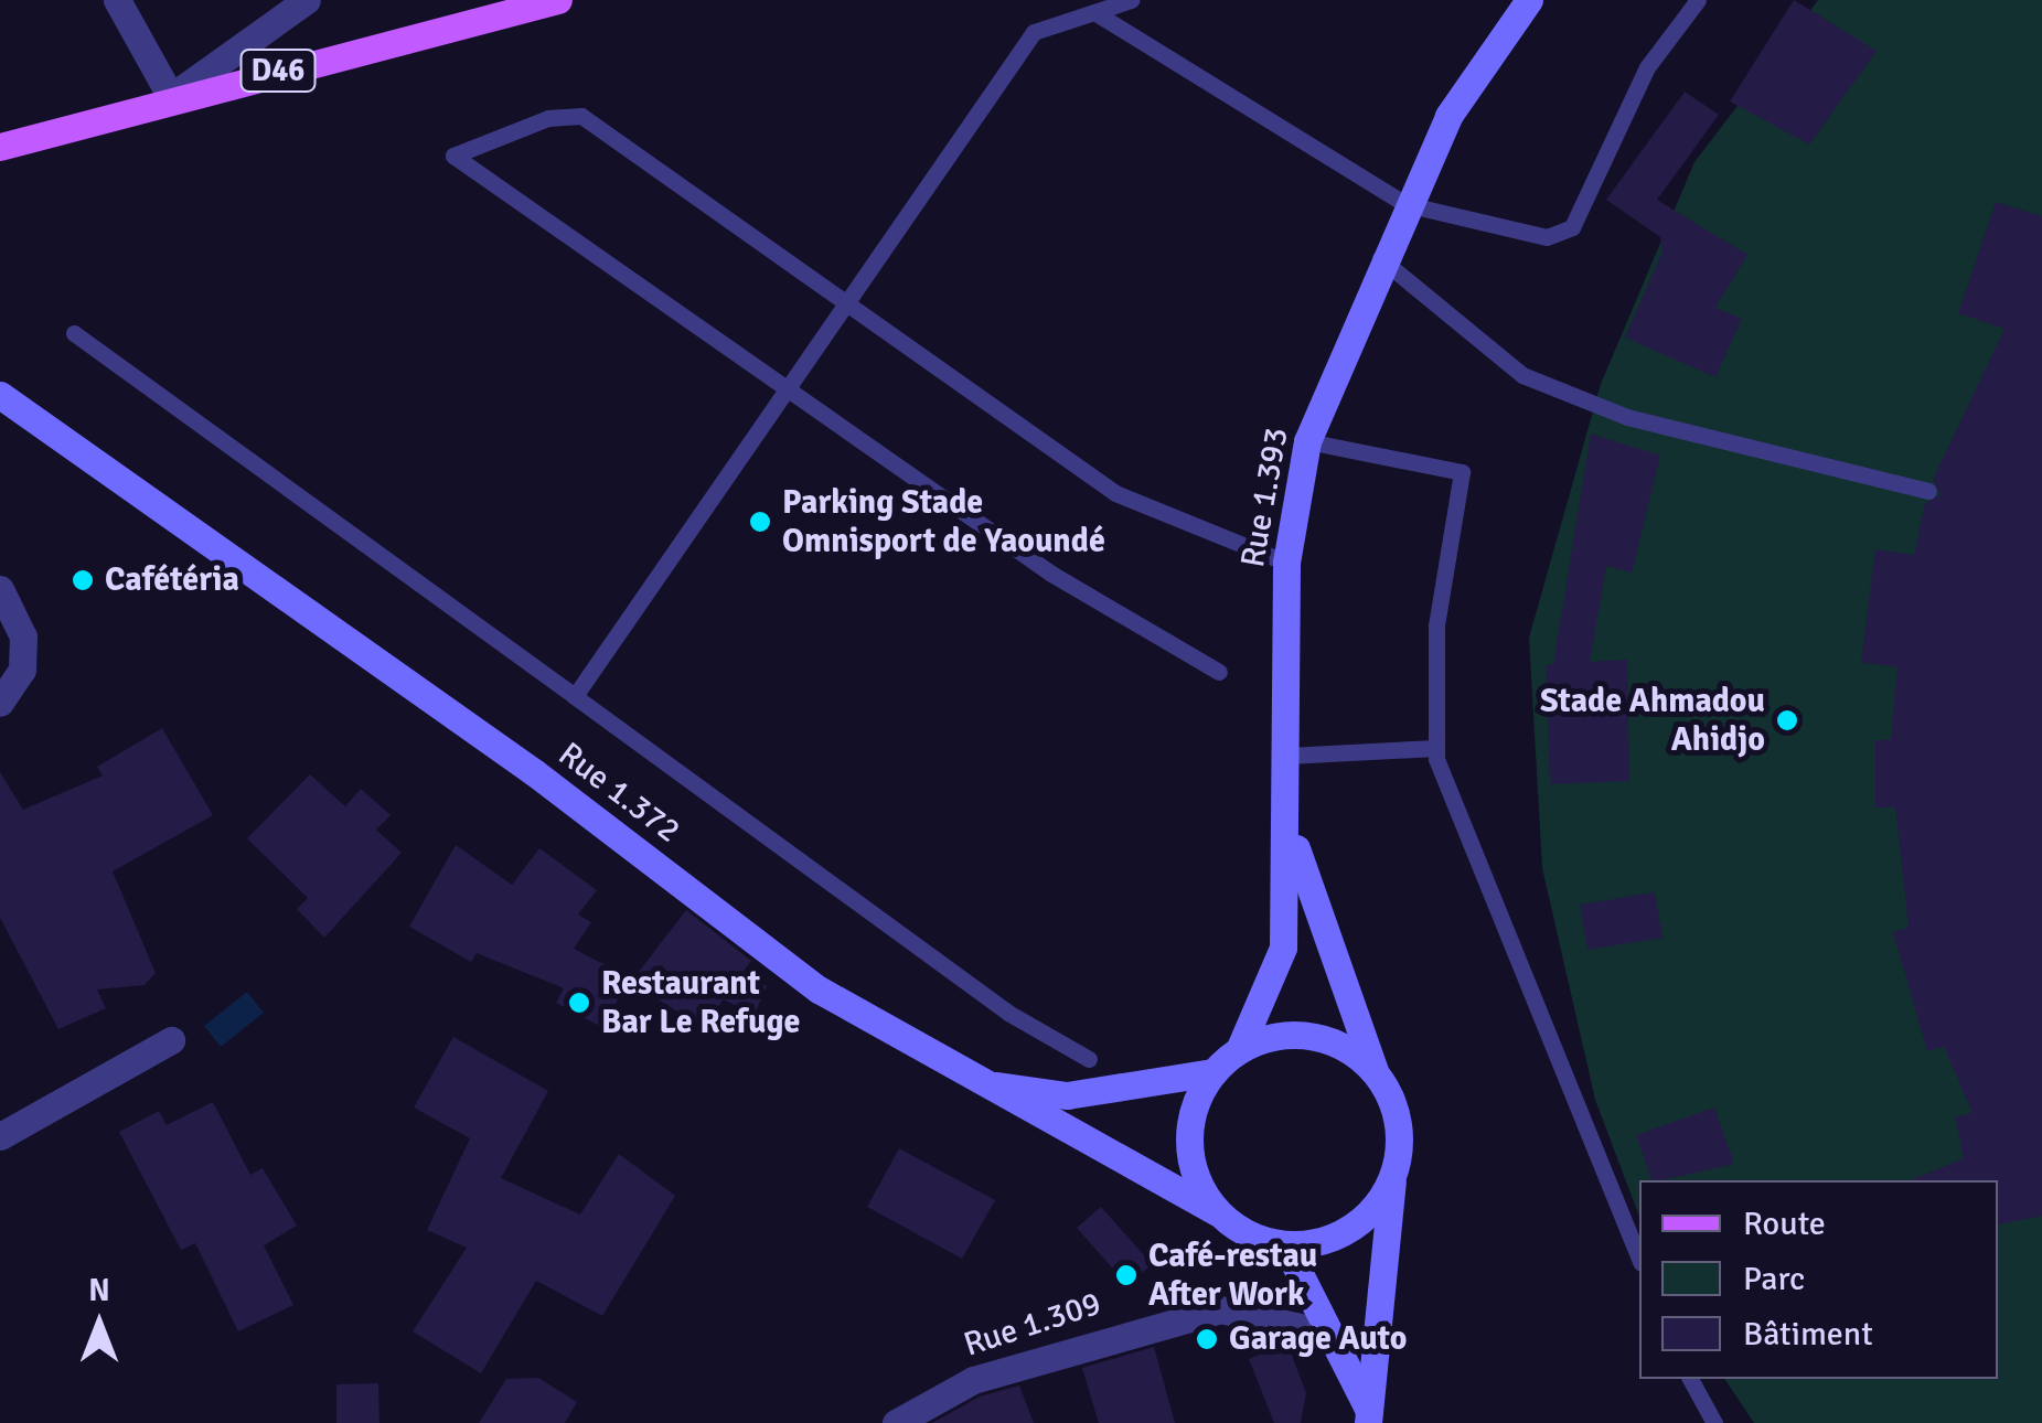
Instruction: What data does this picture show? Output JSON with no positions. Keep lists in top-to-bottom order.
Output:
{
  "streets": {
    "main road": ["D46", "Rue 1.393", "Rue 1.372"],
    "street": ["Rue 1.309"]
  },
  "crossings": [
    ["Rue 1.393", "Rue 1.372"]
  ],
  "places": [
    "Parking Stade Omnisport de Yaoundé",
    "Cafétéria",
    "Stade Ahmadou Ahidjo",
    "Restaurant Bar Le Refuge",
    "Café-restau After Work",
    "Garage Auto"
  ],
  "legend": ["Route", "Parc", "Bâtiment"],
  "north": "top"
}
